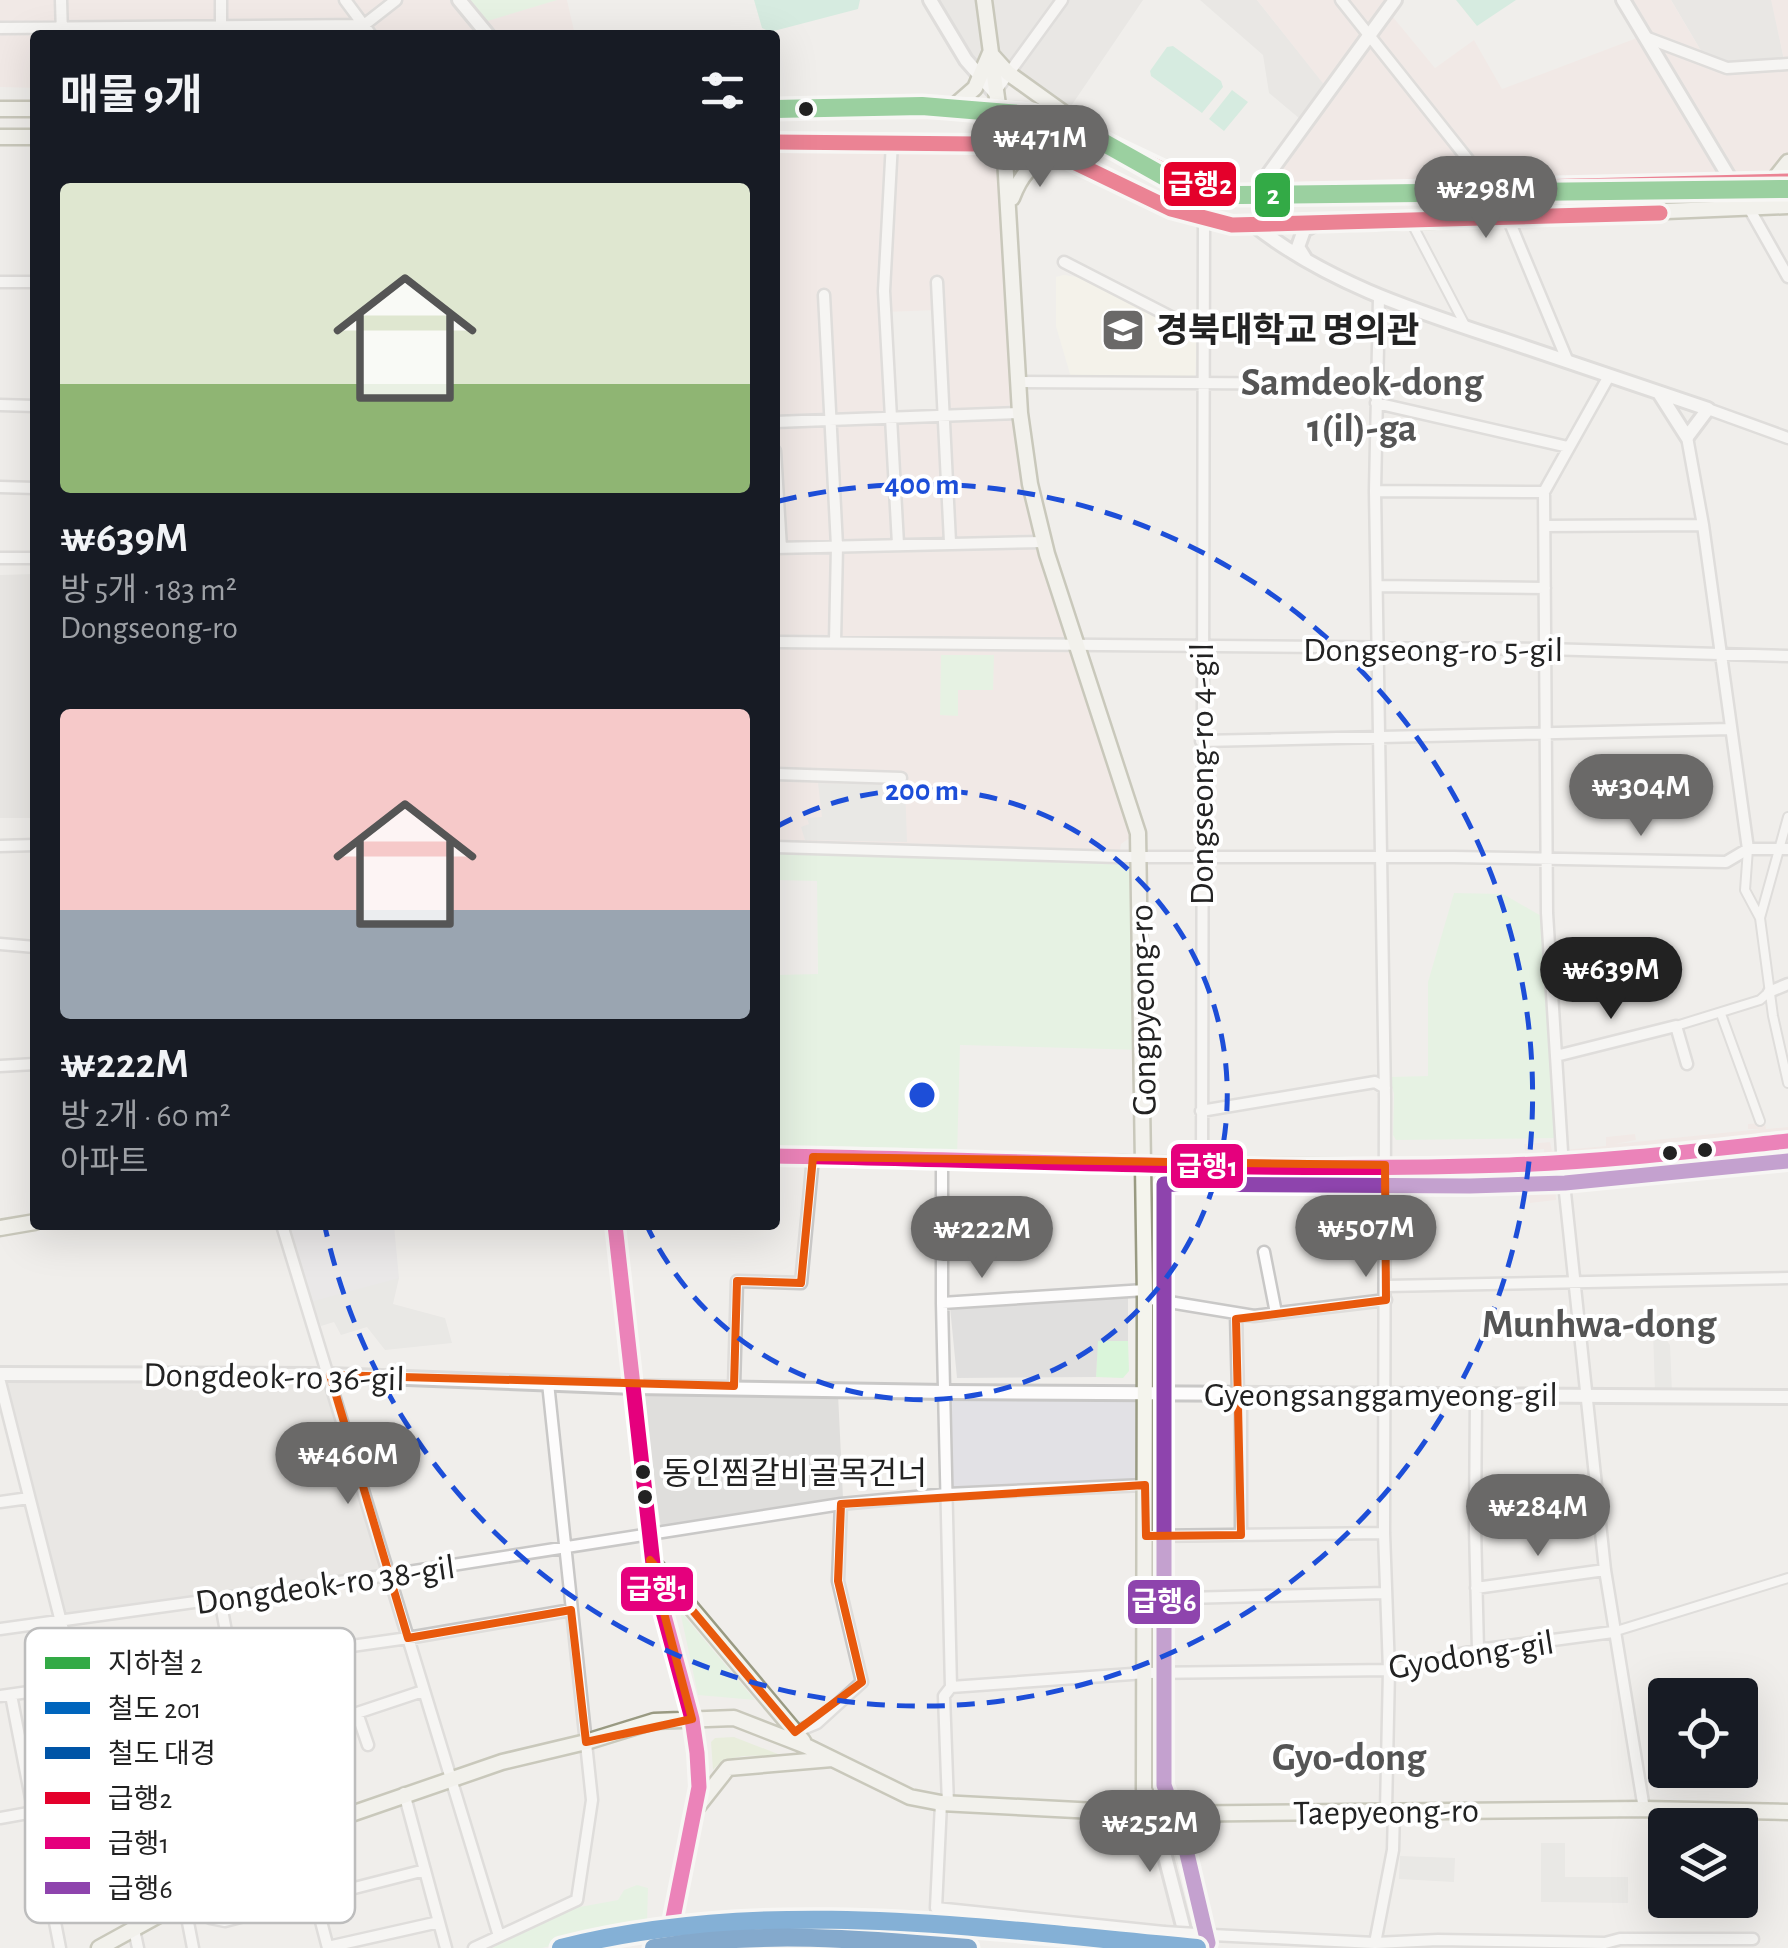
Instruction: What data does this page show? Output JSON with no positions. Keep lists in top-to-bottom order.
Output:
{
  "streets": {
    "main road": ["Gongpyeong-ro", "Taepyeong-ro"],
    "street": [
      "Dongseong-ro 5-gil",
      "Dongseong-ro 4-gil",
      "Dongdeok-ro 36-gil",
      "Gyeongsanggamyeong-gil",
      "Dongdeok-ro 38-gil",
      "Gyodong-gil"
    ]
  },
  "crossings": [
    ["Dongseong-ro 5-gil", "Dongseong-ro 4-gil"],
    ["Dongseong-ro 5-gil", "Gongpyeong-ro"],
    ["Gongpyeong-ro", "Gyeongsanggamyeong-gil"],
    ["Gongpyeong-ro", "Dongdeok-ro 38-gil"],
    ["Gongpyeong-ro", "Gyodong-gil"],
    ["Gongpyeong-ro", "Taepyeong-ro"],
    ["Dongdeok-ro 36-gil", "Gyeongsanggamyeong-gil"]
  ],
  "districts": ["Samdeok-dong 1(il)-ga", "Munhwa-dong", "Gyo-dong"],
  "places": {
    "school or university": ["경북대학교 명의관"],
    "other": ["동인찜갈비골목건너"]
  },
  "lines": [
    "metro line 2",
    "transit line 급행2",
    "transit line 급행1",
    "transit line 급행6",
    "rail line 201",
    "rail line 대경"
  ],
  "legend": [
    "지하철 2",
    "철도 201",
    "철도 대경",
    "급행2",
    "급행1",
    "급행6"
  ],
  "page": {
    "heading": "매물 9개",
    "price": [
      "₩471M",
      "₩298M",
      "₩304M",
      "₩639M",
      "₩507M",
      "₩222M",
      "₩460M",
      "₩284M",
      "₩252M"
    ],
    "list": [
      {
        "name": "₩639M",
        "note": "방 5개 · 183 m² · Dongseong-ro"
      },
      {
        "name": "₩222M",
        "note": "방 2개 · 60 m² · 아파트"
      }
    ]
  },
  "rings": ["400 m", "200 m"]
}
